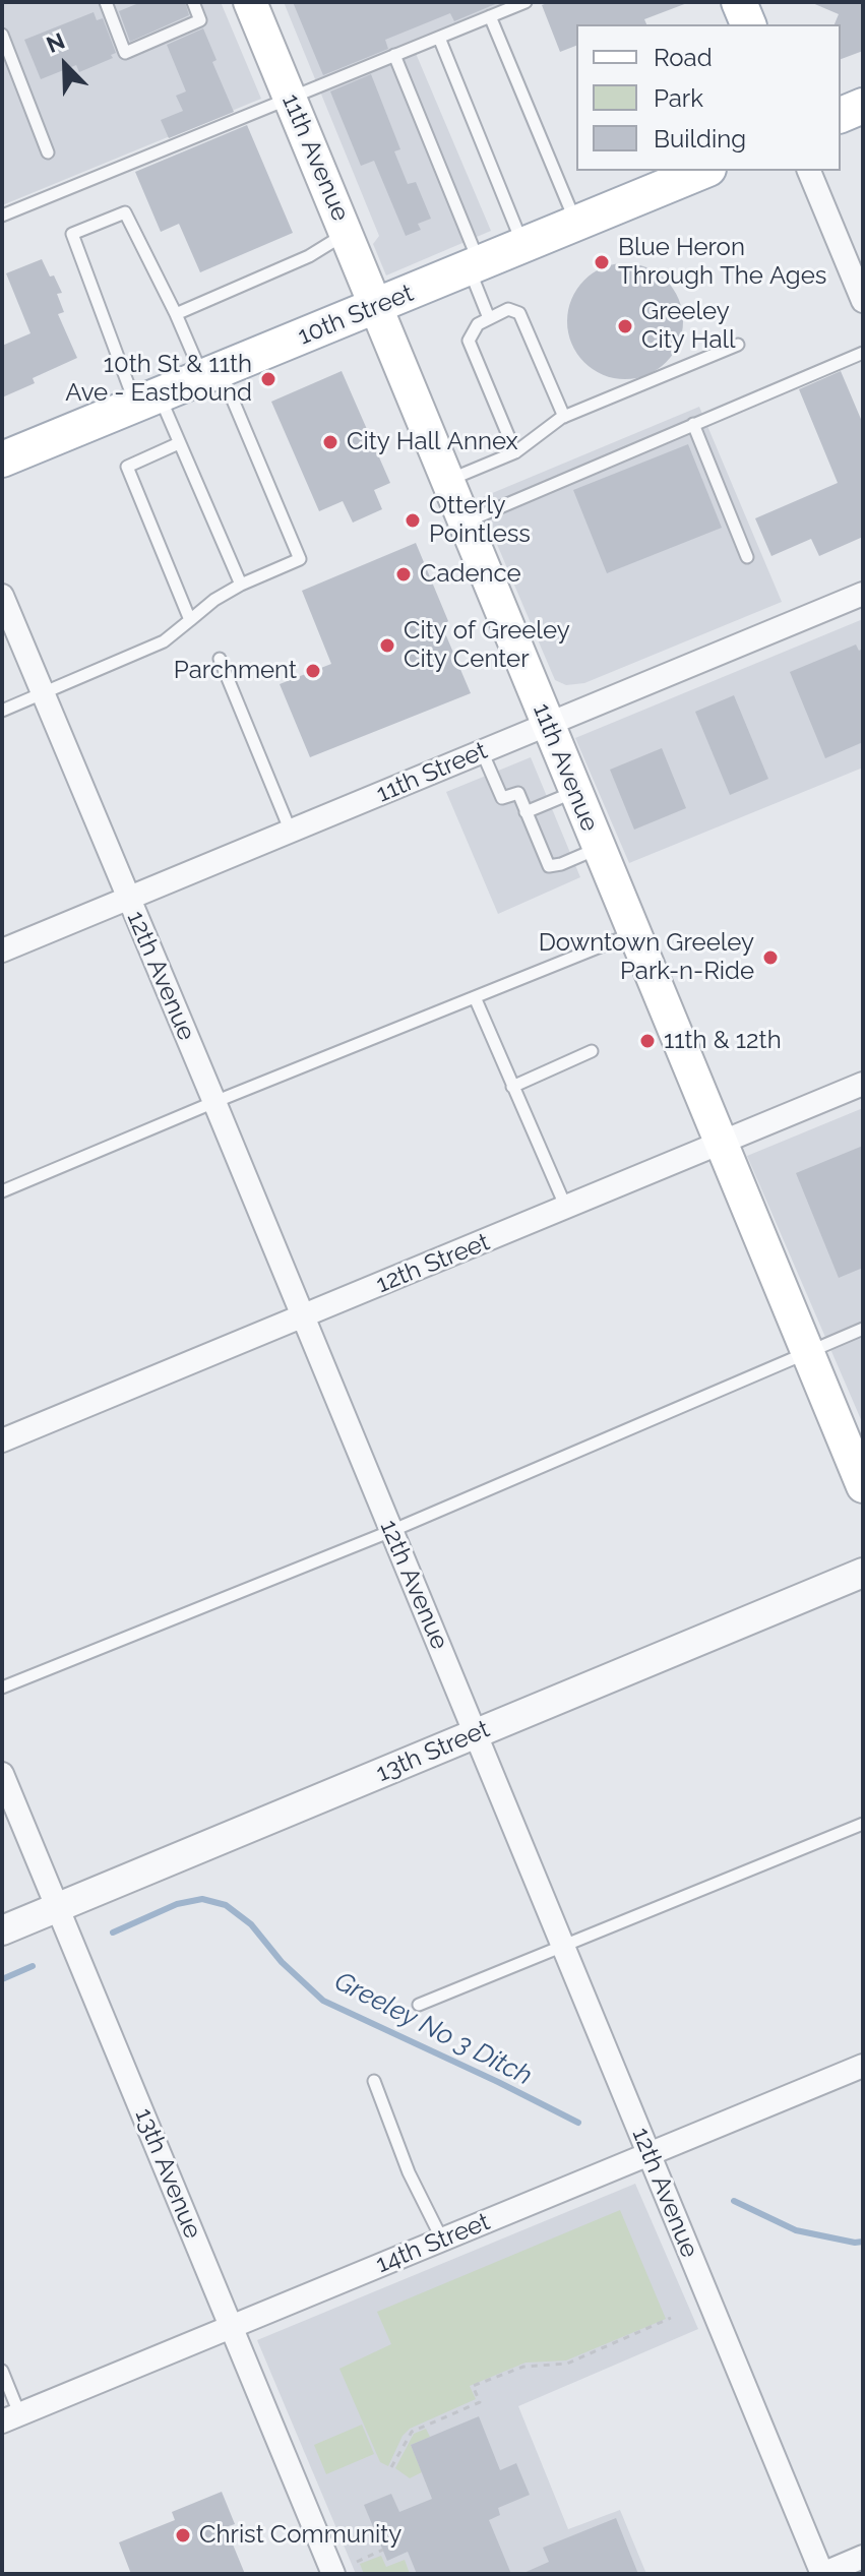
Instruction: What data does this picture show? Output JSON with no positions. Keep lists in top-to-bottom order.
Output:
{
  "streets": {
    "main road": ["11th Avenue", "10th Street"],
    "street": [
      "11th Street",
      "12th Avenue",
      "12th Street",
      "13th Street",
      "13th Avenue",
      "14th Street"
    ]
  },
  "crossings": [
    ["11th Avenue", "10th Street"],
    ["11th Avenue", "11th Street"],
    ["11th Avenue", "12th Street"],
    ["11th Street", "12th Avenue"],
    ["12th Avenue", "12th Street"],
    ["12th Avenue", "13th Street"],
    ["12th Avenue", "14th Street"],
    ["13th Street", "13th Avenue"],
    ["13th Avenue", "14th Street"]
  ],
  "water": ["Greeley No 3 Ditch"],
  "places": [
    "Blue Heron Through The Ages",
    "Greeley City Hall",
    "10th St & 11th Ave - Eastbound",
    "City Hall Annex",
    "Otterly Pointless",
    "Cadence",
    "City of Greeley City Center",
    "Parchment",
    "Downtown Greeley Park-n-Ride",
    "11th & 12th",
    "Christ Community"
  ],
  "legend": ["Road", "Park", "Building"],
  "north": "top left"
}
